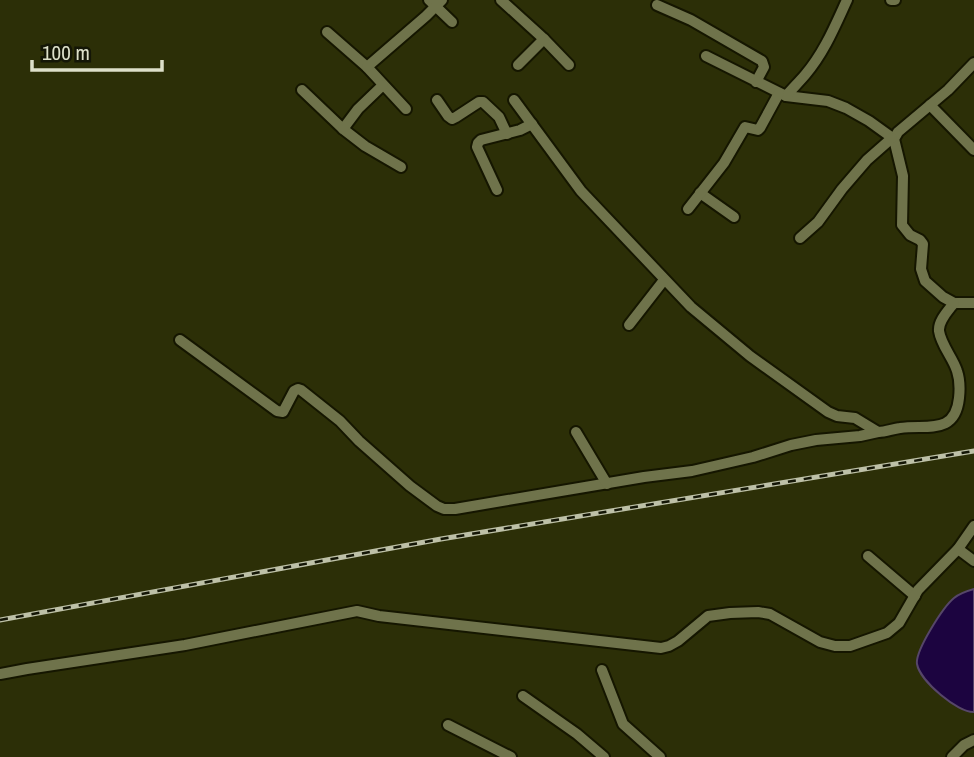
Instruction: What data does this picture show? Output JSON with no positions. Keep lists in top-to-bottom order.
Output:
{
  "scale_bar": "100 m"
}
